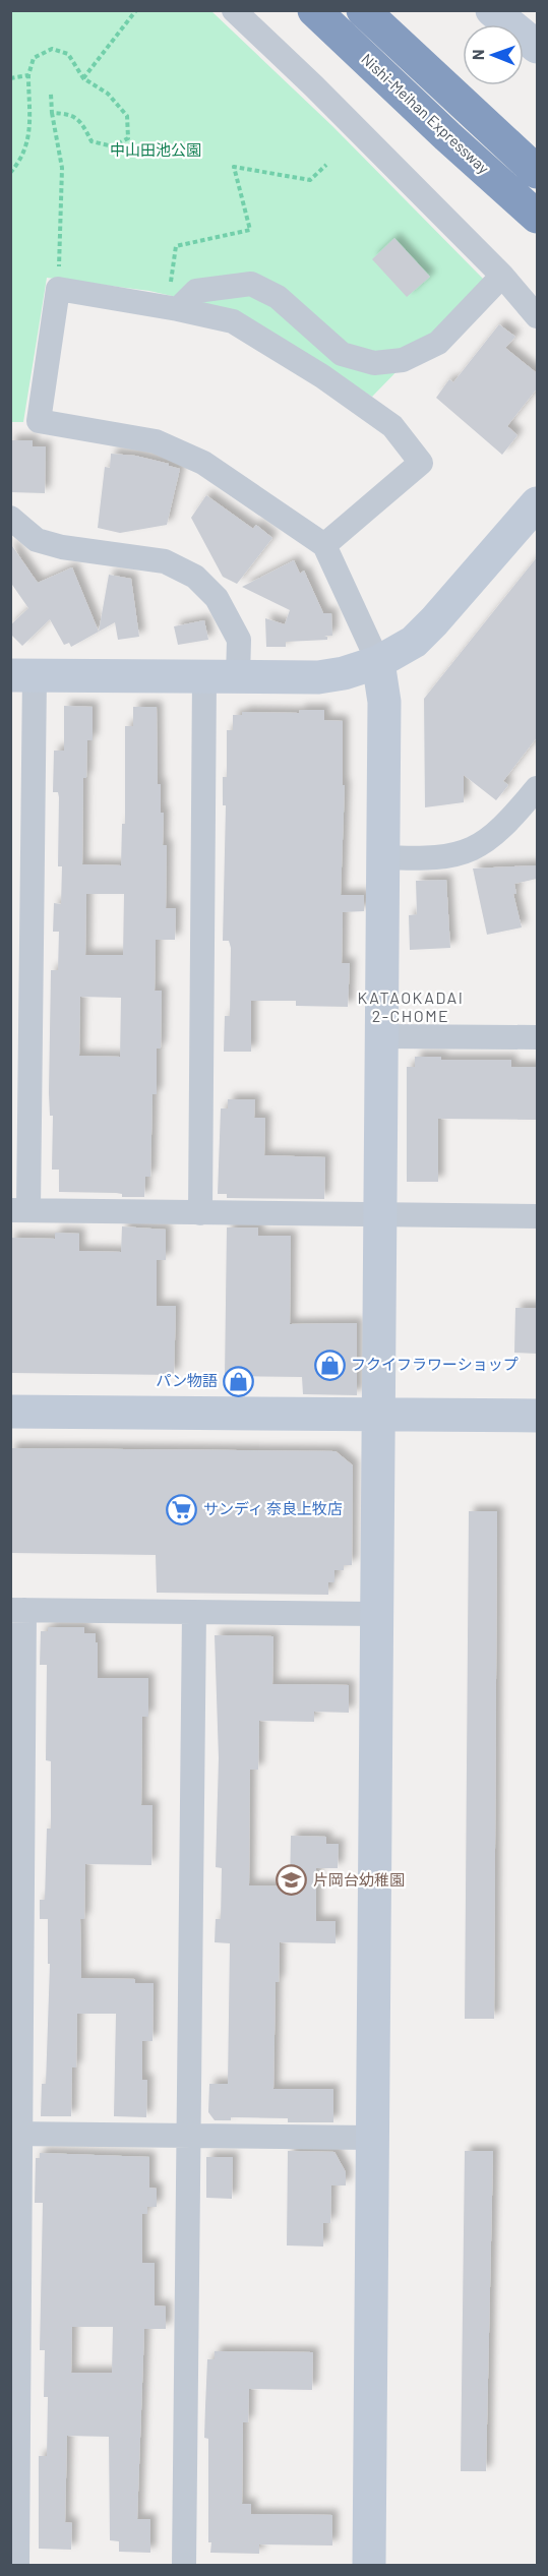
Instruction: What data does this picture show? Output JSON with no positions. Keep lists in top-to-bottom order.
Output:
{
  "streets": {
    "highway": ["Nishi-Meihan Expressway"]
  },
  "districts": ["KATAOKADAI 2-CHOME"],
  "parks": ["中山田池公園"],
  "places": {
    "shop": ["フクイフラワーショップ", "パン物語"],
    "supermarket": ["サンディ 奈良上牧店"],
    "school or university": ["片岡台幼稚園"]
  },
  "north": "left"
}
